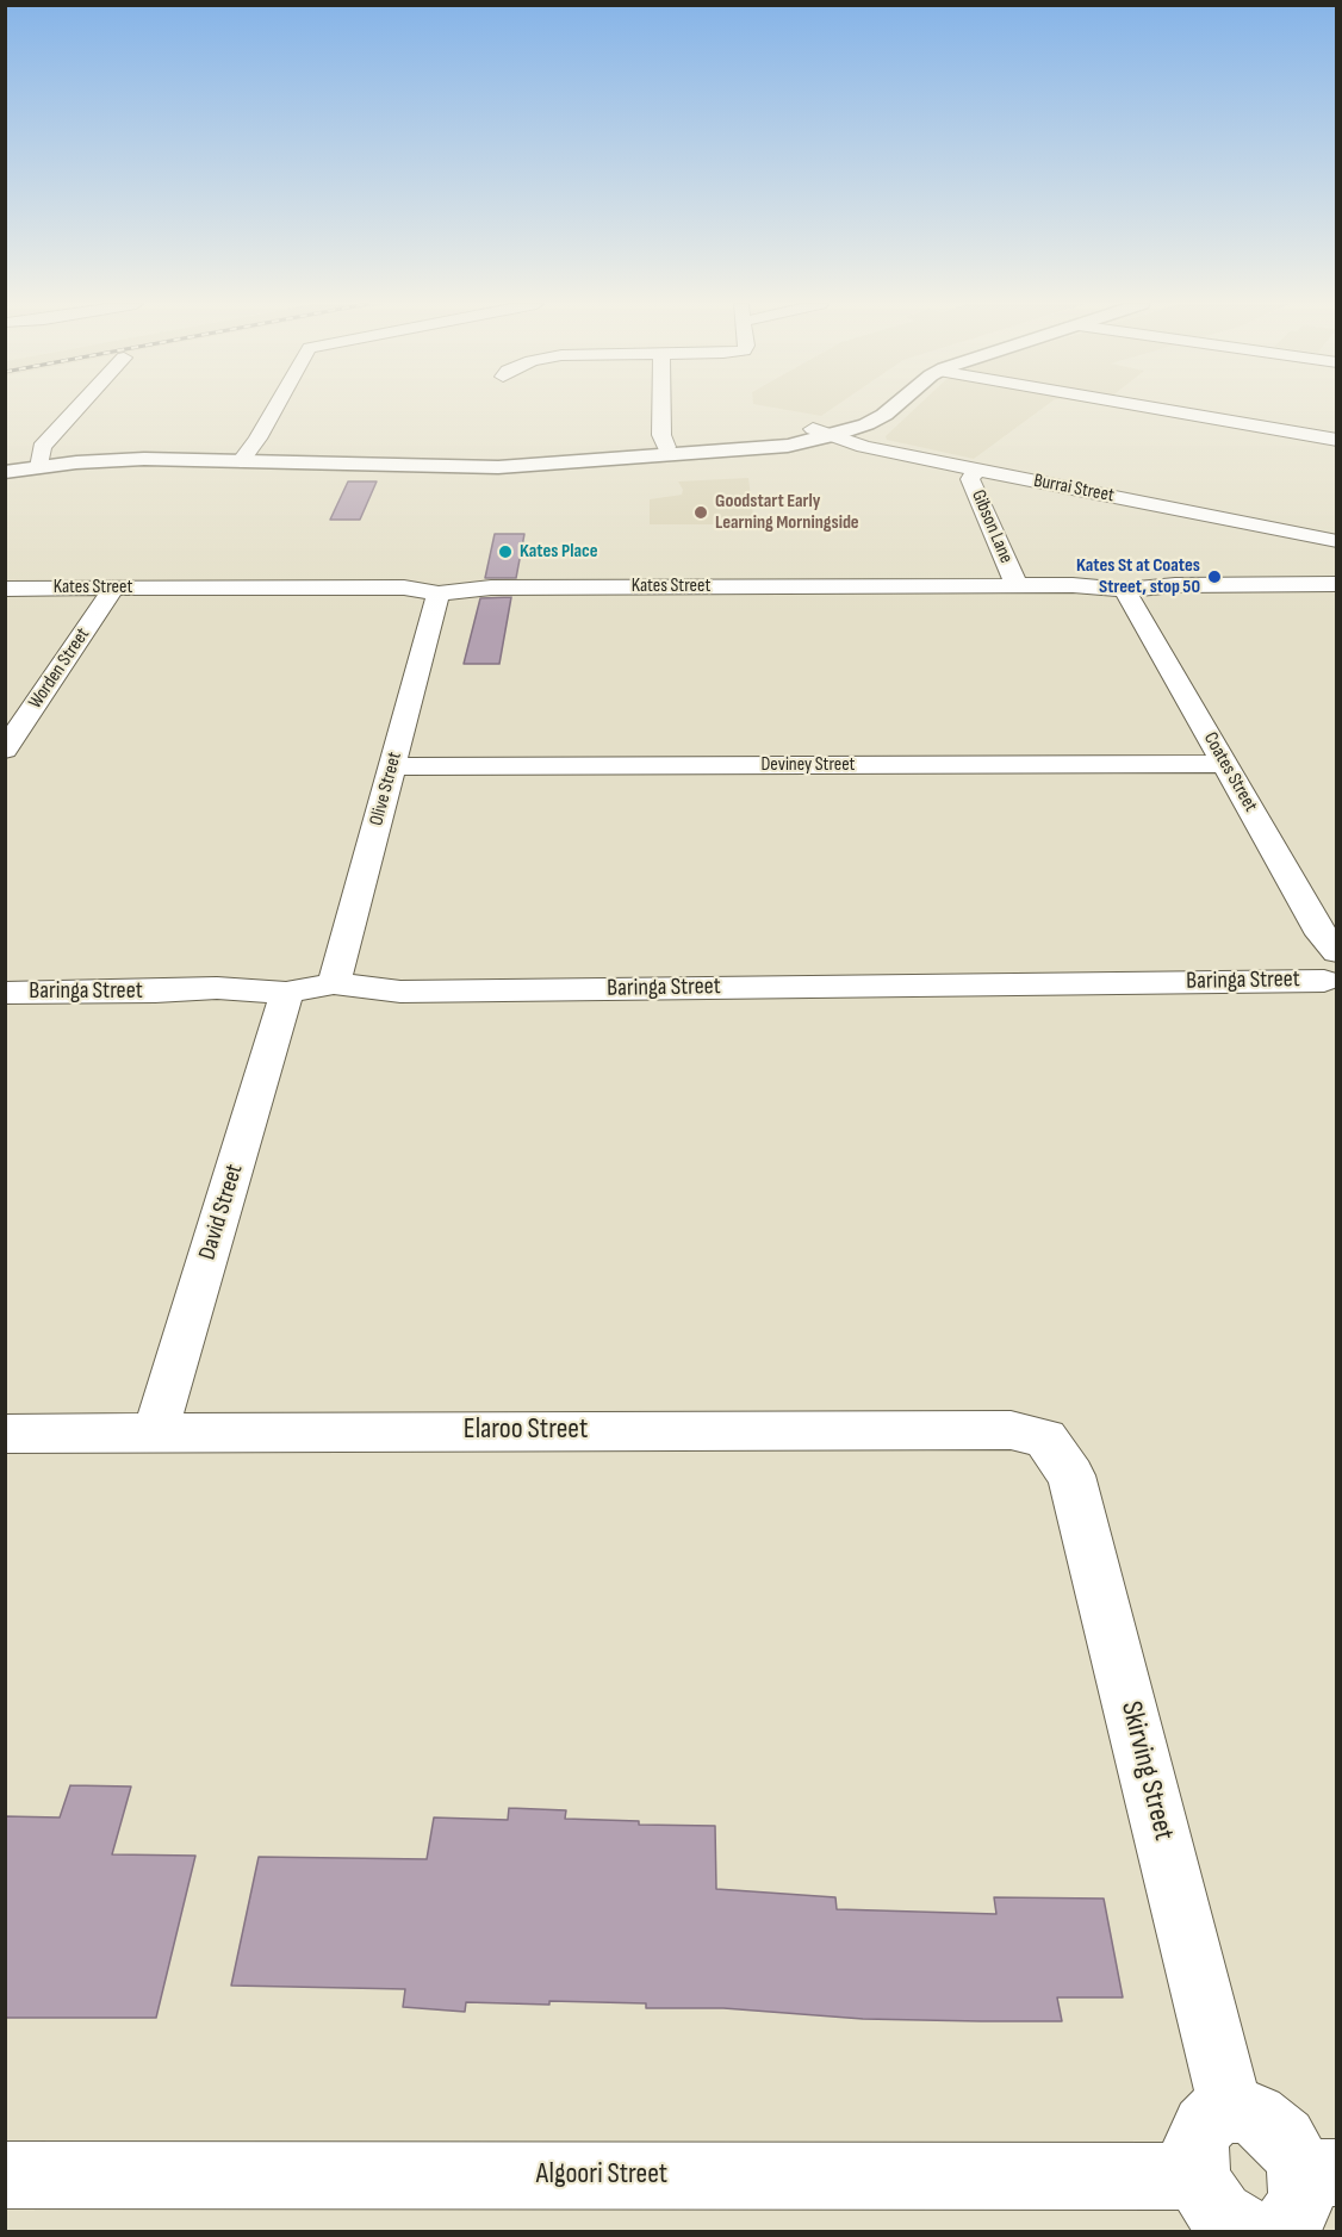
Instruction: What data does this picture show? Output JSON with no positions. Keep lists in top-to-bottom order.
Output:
{
  "streets": {
    "street": [
      "Burrai Street",
      "Gibson Lane",
      "Kates Street",
      "Worden Street",
      "Deviney Street",
      "Coates Street",
      "Olive Street",
      "Baringa Street",
      "David Street",
      "Elaroo Street",
      "Skirving Street",
      "Algoori Street"
    ]
  },
  "crossings": [
    ["Burrai Street", "Gibson Lane"],
    ["Gibson Lane", "Kates Street"],
    ["Kates Street", "Worden Street"],
    ["Kates Street", "Coates Street"],
    ["Kates Street", "Olive Street"],
    ["Deviney Street", "Coates Street"],
    ["Deviney Street", "Olive Street"],
    ["Coates Street", "Baringa Street"],
    ["Olive Street", "Baringa Street"],
    ["Baringa Street", "David Street"],
    ["David Street", "Elaroo Street"],
    ["Elaroo Street", "Skirving Street"]
  ],
  "places": ["Goodstart Early Learning Morningside", "Kates Place", "Kates St at Coates Street, stop 50"]
}
